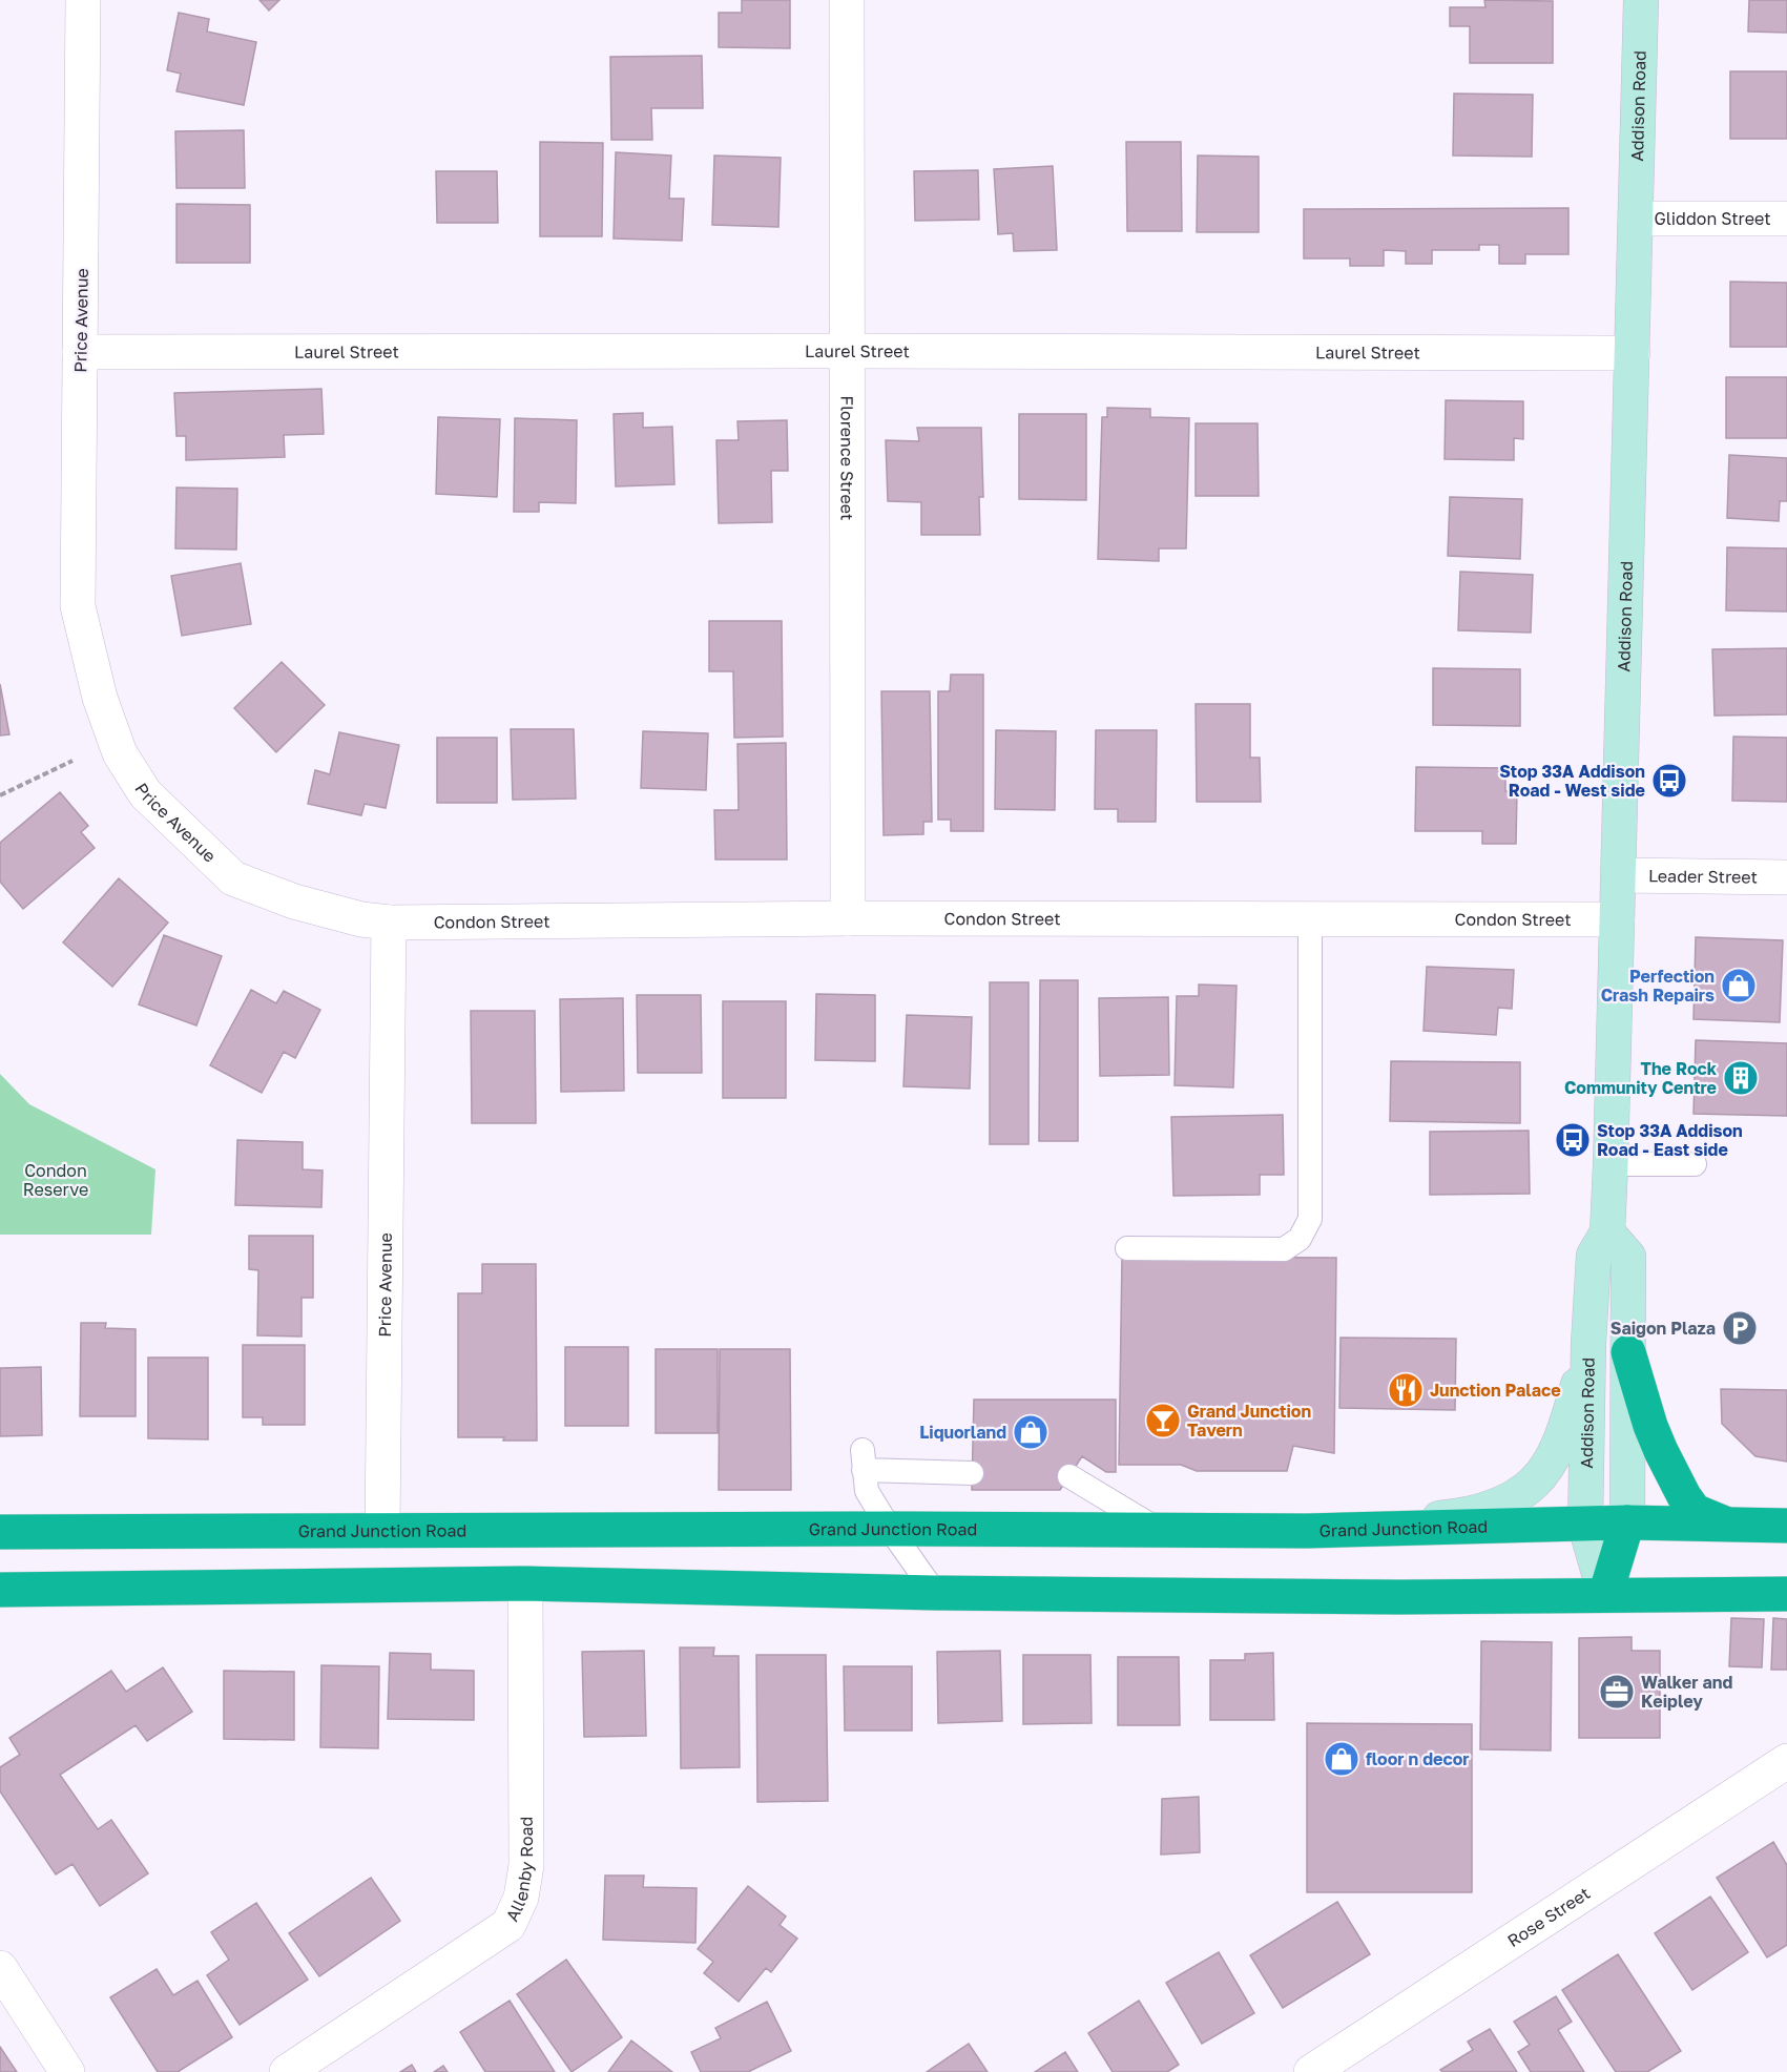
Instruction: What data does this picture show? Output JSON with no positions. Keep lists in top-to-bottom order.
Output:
{
  "streets": {
    "highway": ["Grand Junction Road"],
    "main road": ["Addison Road"],
    "street": [
      "Gliddon Street",
      "Price Avenue",
      "Laurel Street",
      "Florence Street",
      "Leader Street",
      "Condon Street",
      "Allenby Road",
      "Rose Street"
    ]
  },
  "crossings": [
    ["Addison Road", "Gliddon Street"],
    ["Addison Road", "Laurel Street"],
    ["Addison Road", "Leader Street"],
    ["Addison Road", "Condon Street"],
    ["Addison Road", "Grand Junction Road"],
    ["Price Avenue", "Laurel Street"],
    ["Price Avenue", "Condon Street"],
    ["Price Avenue", "Grand Junction Road"],
    ["Laurel Street", "Florence Street"],
    ["Florence Street", "Condon Street"]
  ],
  "parks": ["Condon Reserve"],
  "places": {
    "bus stop": ["Stop 33A Addison Road - West side", "Stop 33A Addison Road - East side"],
    "shop": ["Perfection Crash Repairs", "Liquorland", "floor n decor"],
    "building": ["The Rock Community Centre"],
    "parking": ["Saigon Plaza"],
    "restaurant": ["Junction Palace"],
    "bar": ["Grand Junction Tavern"],
    "office": ["Walker and Keipley"]
  }
}
